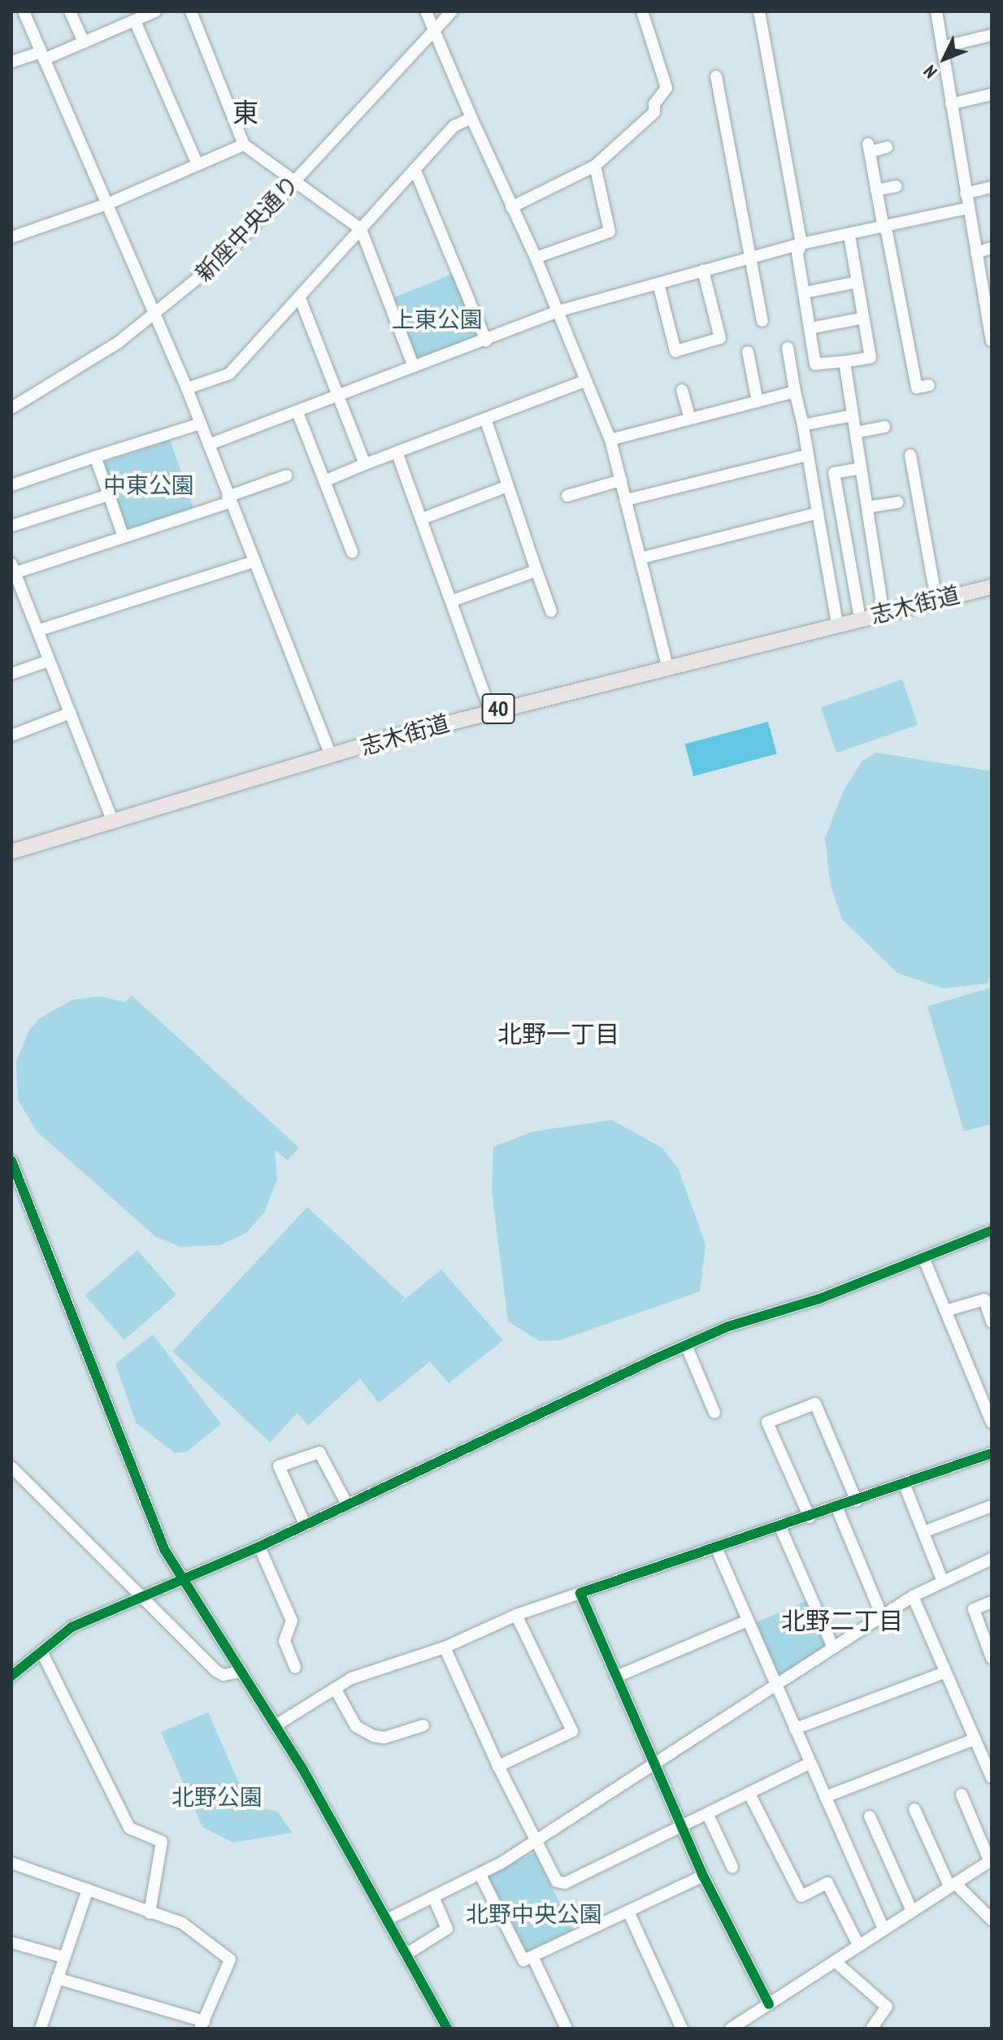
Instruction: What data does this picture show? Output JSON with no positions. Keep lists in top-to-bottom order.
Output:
{
  "streets": {
    "main road": ["志木街道", "40"],
    "street": ["新座中央通り"]
  },
  "districts": ["東", "北野一丁目", "北野二丁目"],
  "parks": [
    "上東公園",
    "中東公園",
    "北野公園",
    "北野中央公園"
  ],
  "north": "bottom left"
}
